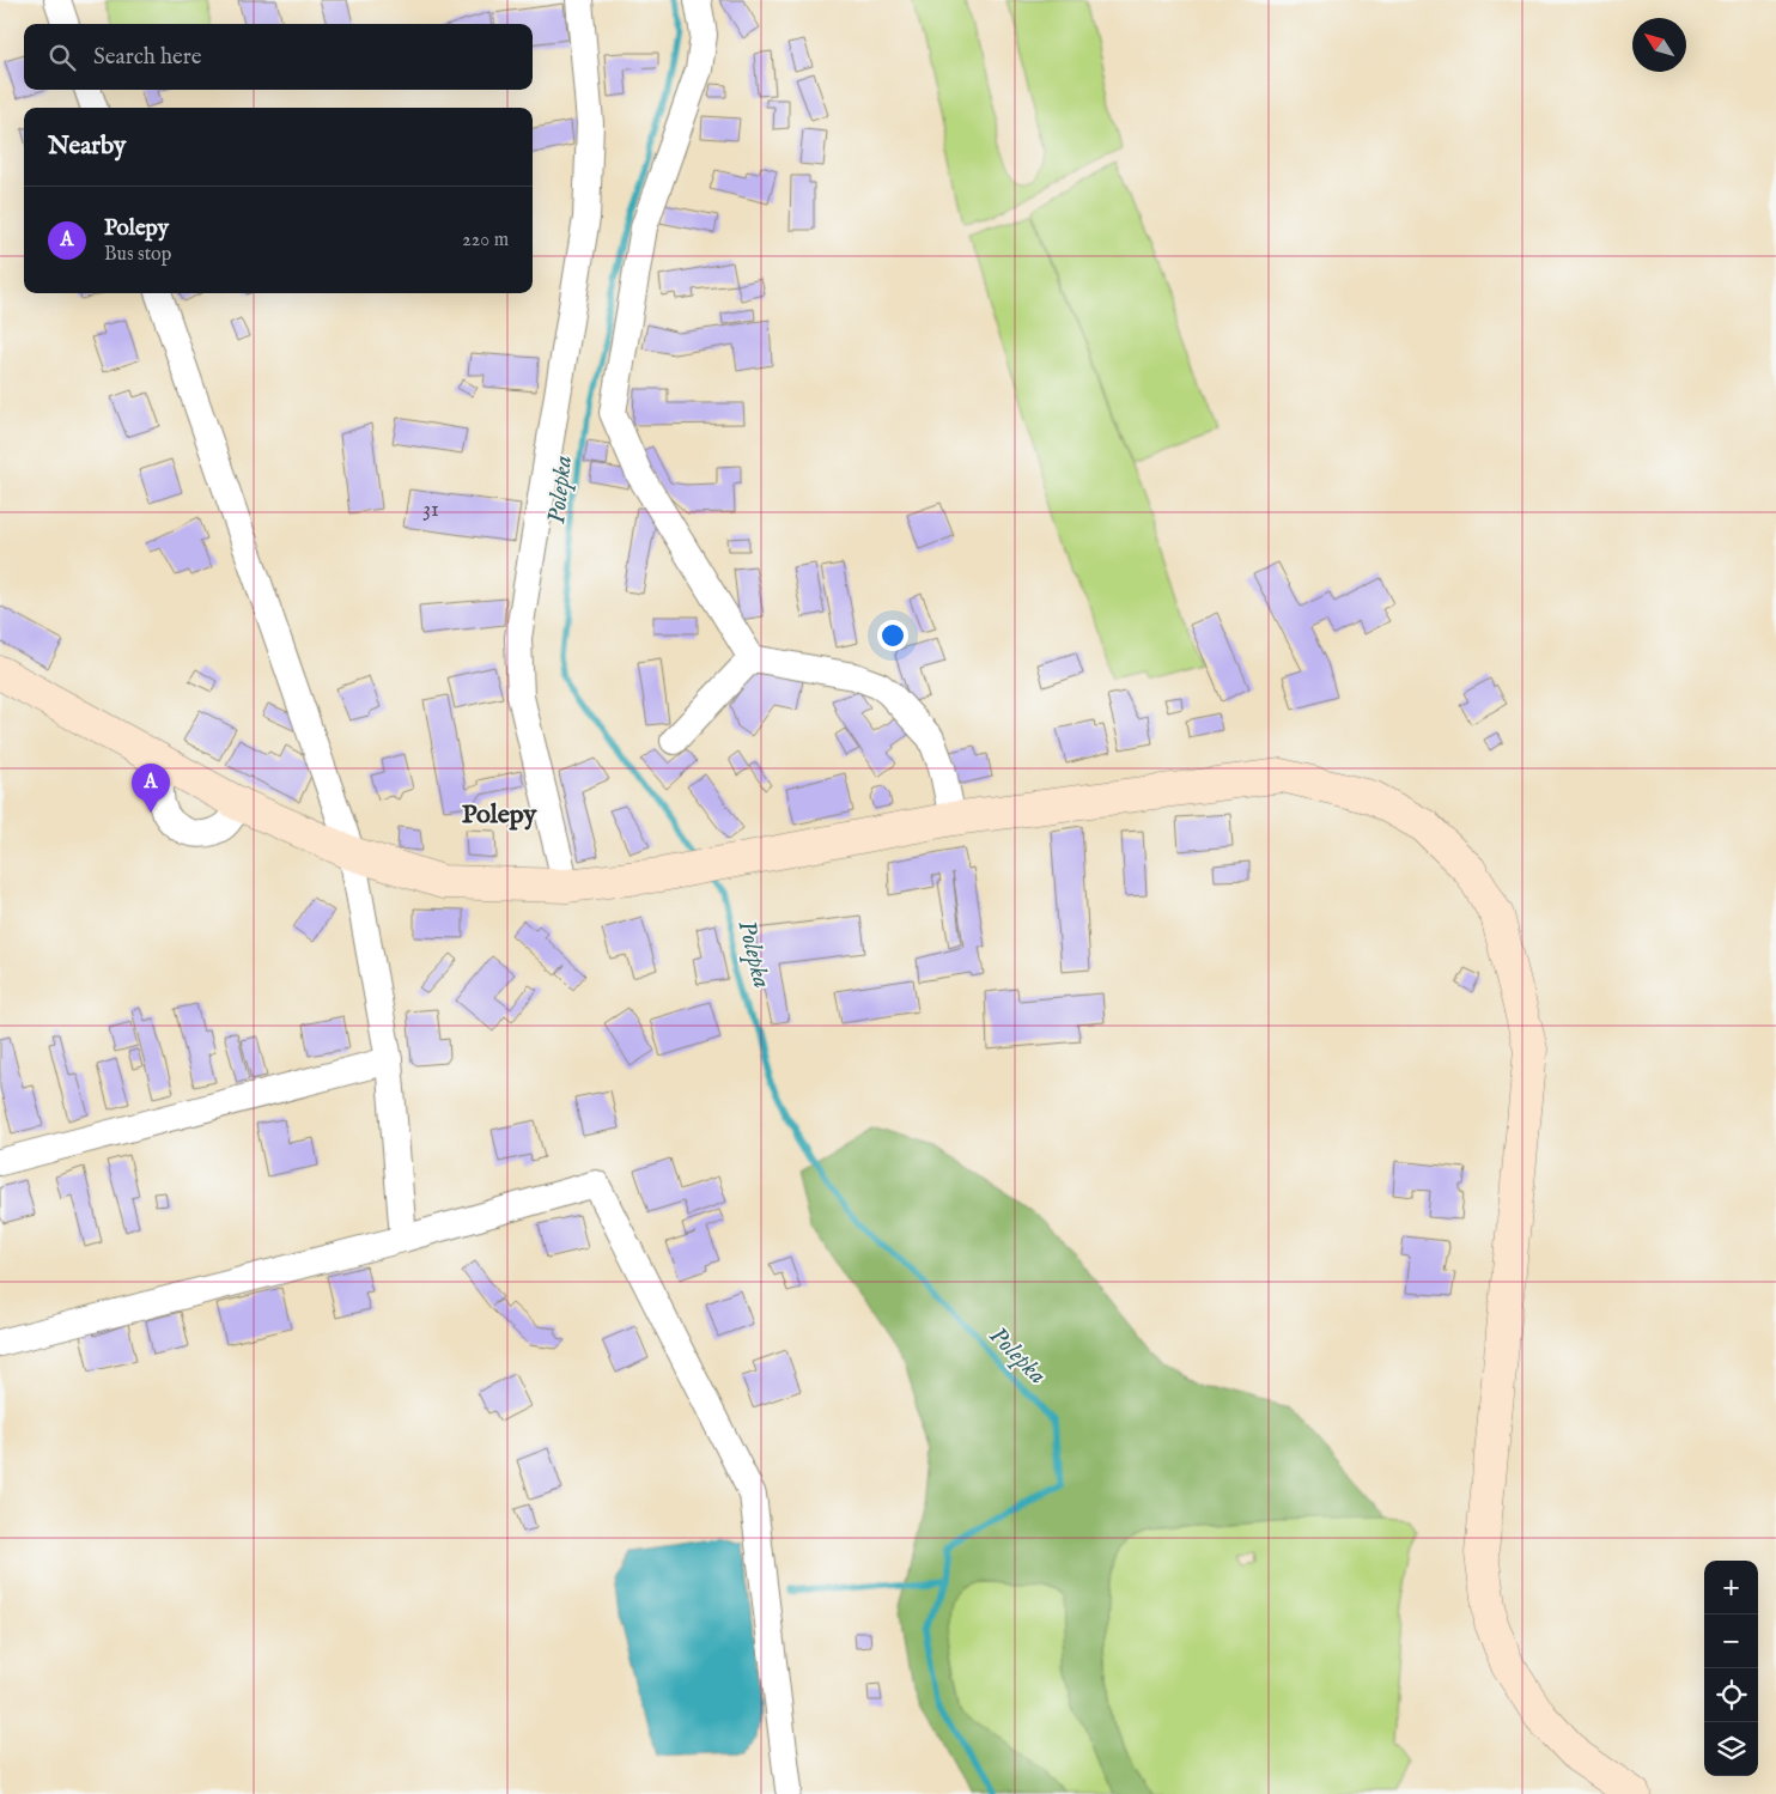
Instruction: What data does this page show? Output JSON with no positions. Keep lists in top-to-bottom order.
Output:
{
  "districts": ["Polepy"],
  "water": ["Polepka"],
  "house_numbers": ["31"],
  "north": "top left",
  "page": {
    "search": "Search here",
    "heading": "Nearby",
    "list": [
      {
        "mark": "A",
        "name": "Polepy",
        "note": "Bus stop",
        "value": "220 m"
      }
    ],
    "pins": "A",
    "map_buttons": ["+", "−"]
  }
}
